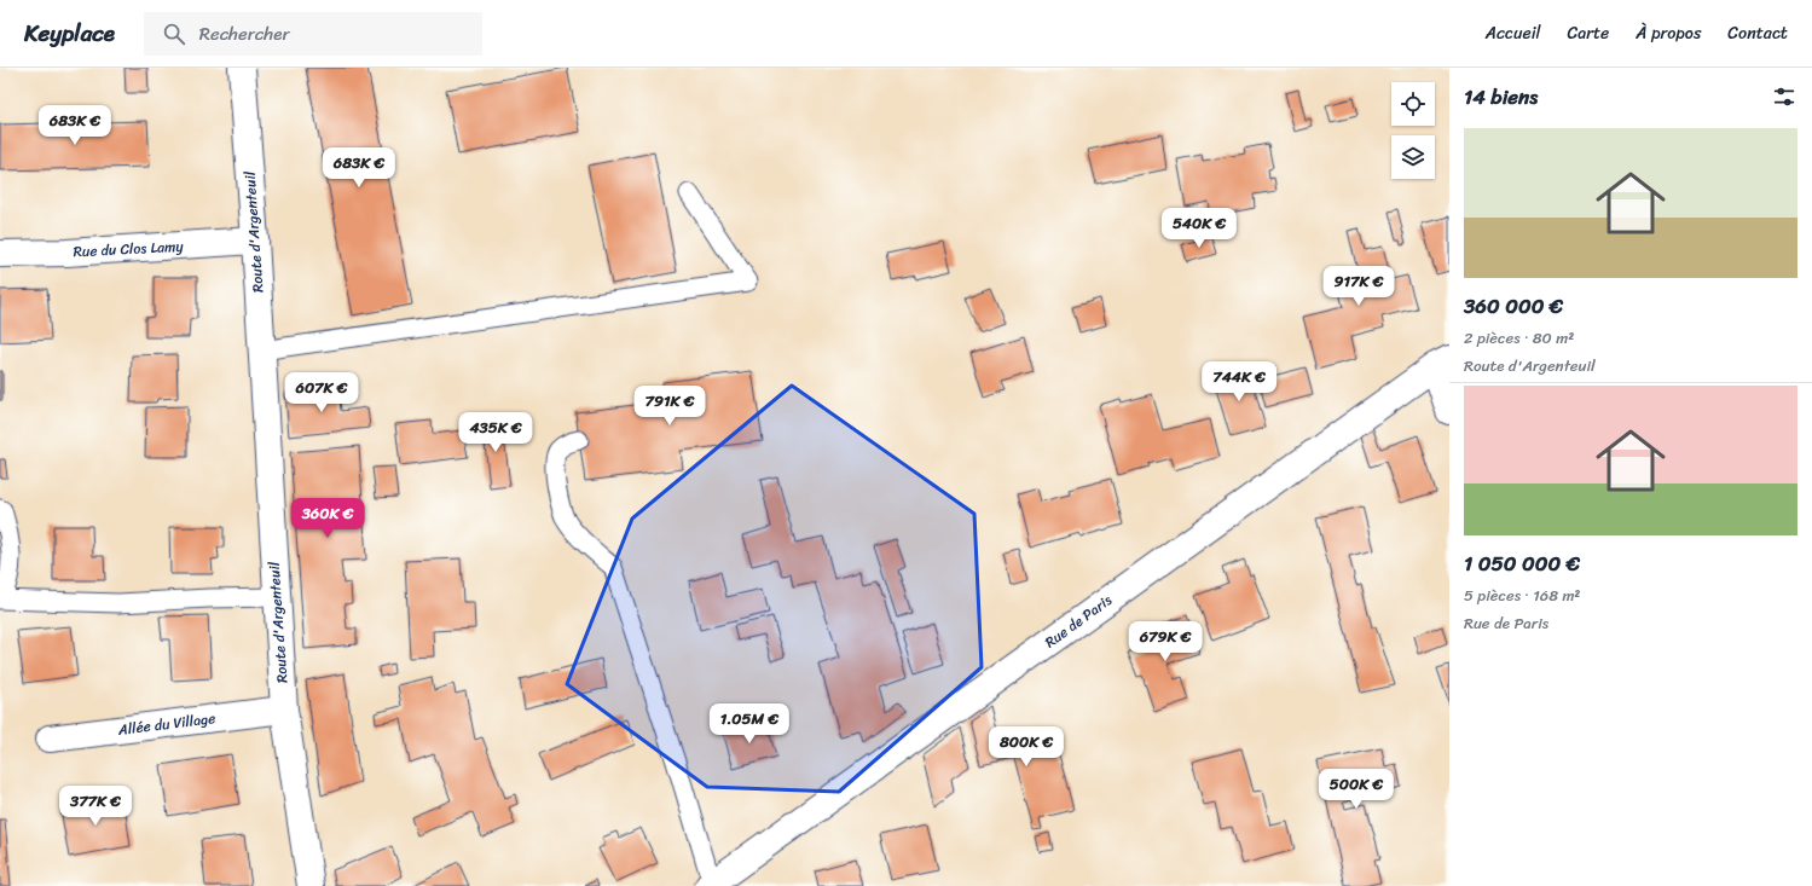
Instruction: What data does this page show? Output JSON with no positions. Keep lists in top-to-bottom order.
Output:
{
  "streets": {
    "street": [
      "Route d'Argenteuil",
      "Rue du Clos Lamy",
      "Rue de Paris",
      "Allée du Village"
    ]
  },
  "crossings": [
    ["Route d'Argenteuil", "Rue du Clos Lamy"],
    ["Route d'Argenteuil", "Allée du Village"]
  ],
  "page": {
    "header": "Keyplace",
    "search": "Rechercher",
    "nav": [
      "Accueil",
      "Carte",
      "À propos",
      "Contact"
    ],
    "heading": "14 biens",
    "price": [
      "683K €",
      "683K €",
      "540K €",
      "917K €",
      "744K €",
      "607K €",
      "791K €",
      "435K €",
      "360K €",
      "679K €",
      "1.05M €",
      "800K €",
      "500K €",
      "377K €"
    ],
    "list": [
      {
        "name": "360 000 €",
        "note": "2 pièces · 80 m² · Route d'Argenteuil"
      },
      {
        "name": "1 050 000 €",
        "note": "5 pièces · 168 m² · Rue de Paris"
      }
    ]
  }
}
